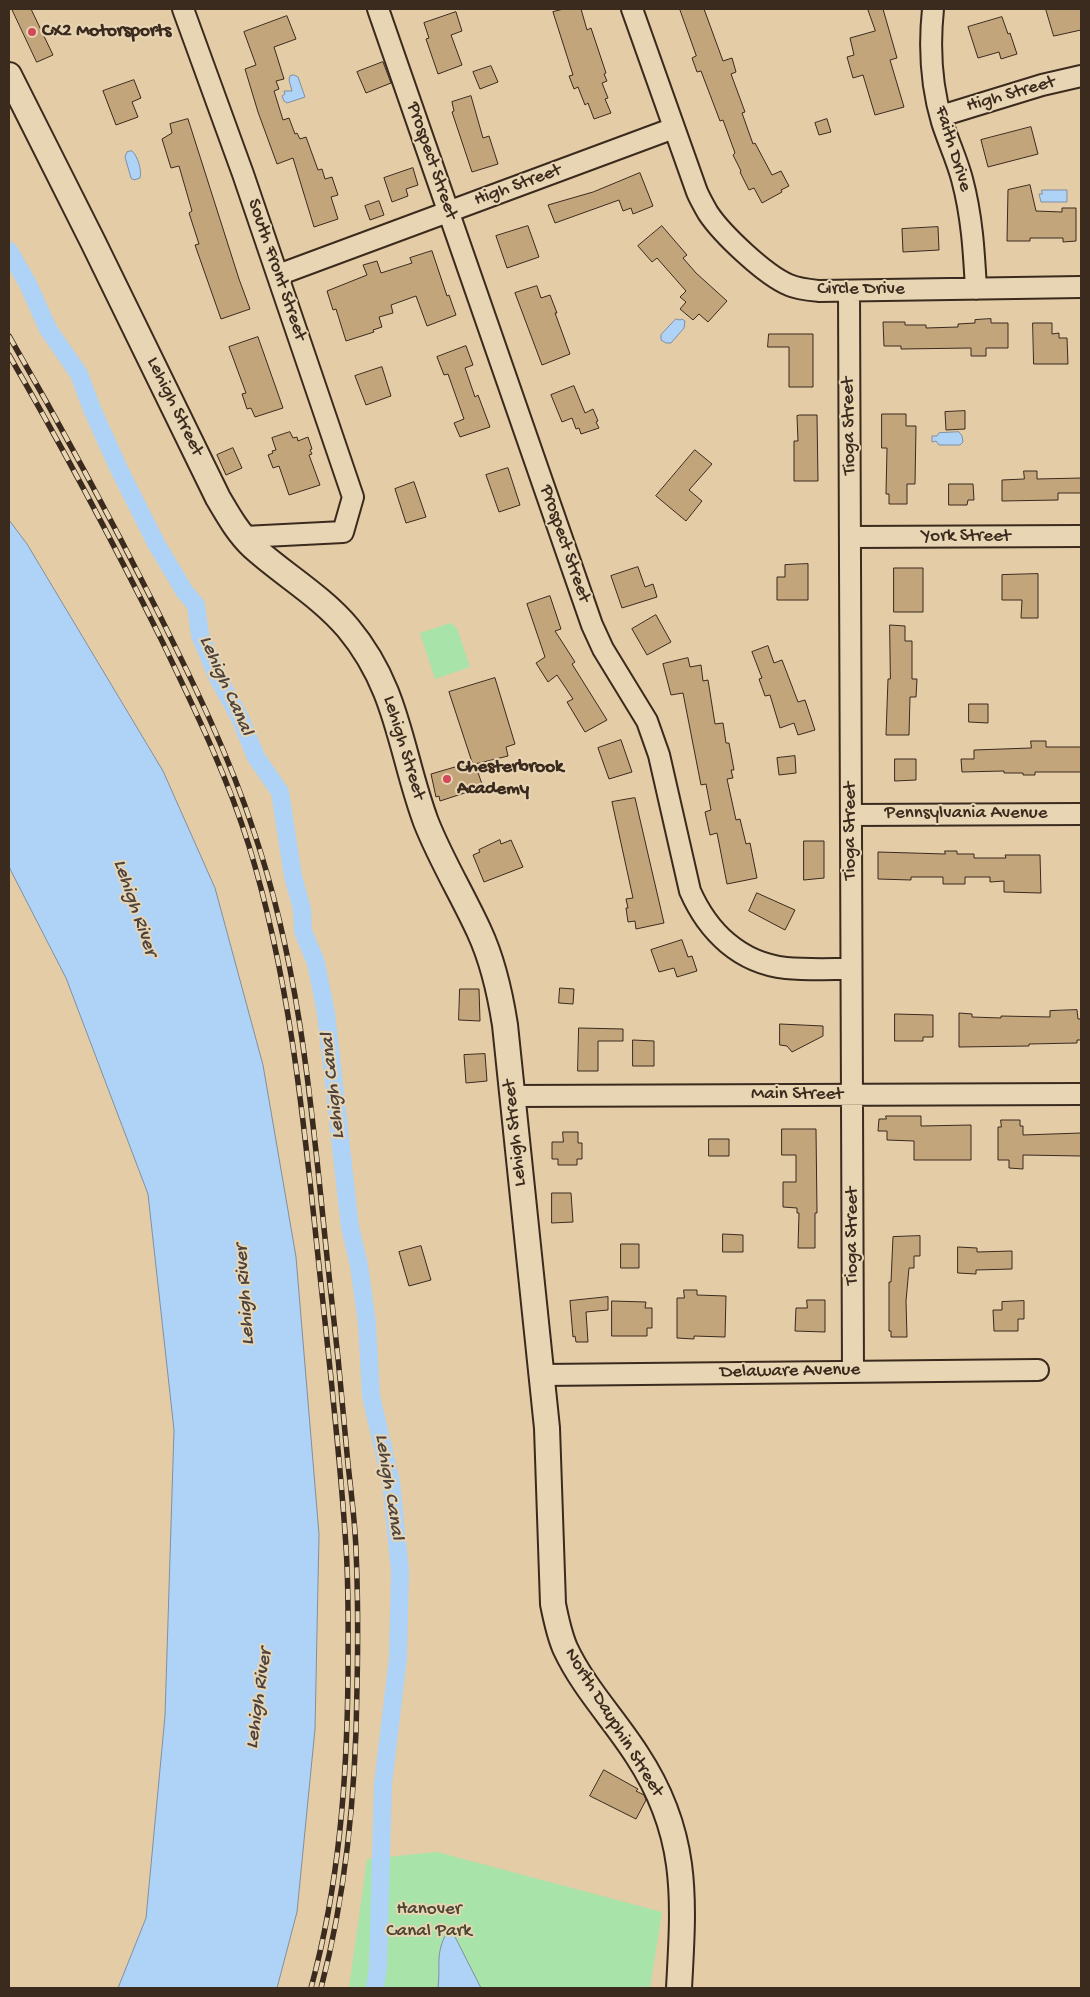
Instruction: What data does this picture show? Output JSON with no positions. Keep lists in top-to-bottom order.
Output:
{
  "streets": {
    "street": [
      "High Street",
      "Faith Drive",
      "Prospect Street",
      "South Front Street",
      "Circle Drive",
      "Lehigh Street",
      "Tioga Street",
      "York Street",
      "Pennsylvania Avenue",
      "Main Street",
      "Delaware Avenue",
      "North Dauphin Street"
    ]
  },
  "crossings": [
    ["High Street", "Faith Drive"],
    ["High Street", "Prospect Street"],
    ["High Street", "South Front Street"],
    ["High Street", "Circle Drive"],
    ["Faith Drive", "Circle Drive"],
    ["Prospect Street", "Tioga Street"],
    ["South Front Street", "Lehigh Street"],
    ["Circle Drive", "Tioga Street"],
    ["Lehigh Street", "Main Street"],
    ["Lehigh Street", "Delaware Avenue"],
    ["Lehigh Street", "North Dauphin Street"],
    ["Tioga Street", "York Street"],
    ["Tioga Street", "Pennsylvania Avenue"],
    ["Tioga Street", "Main Street"],
    ["Tioga Street", "Delaware Avenue"]
  ],
  "water": ["Lehigh Canal", "Lehigh River"],
  "parks": ["Hanover Canal Park"],
  "places": ["CX2 Motorsports", "Chesterbrook Academy"]
}
